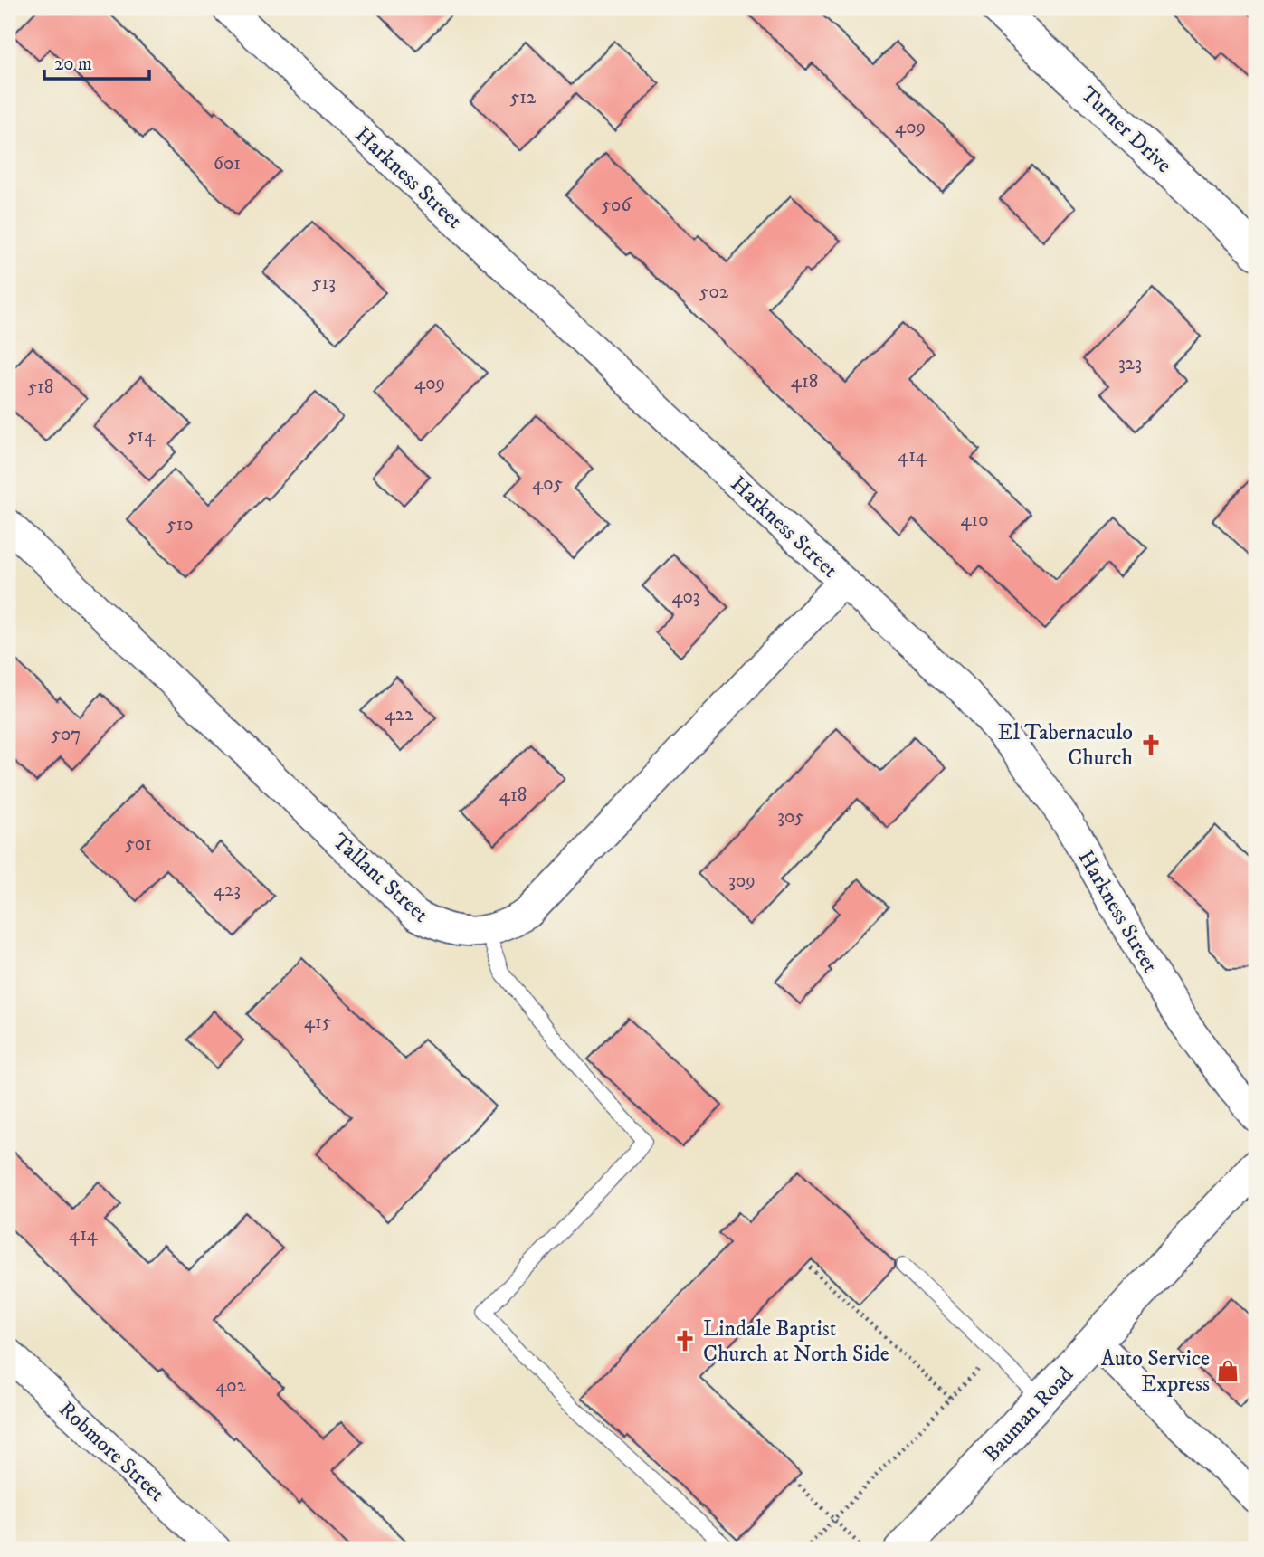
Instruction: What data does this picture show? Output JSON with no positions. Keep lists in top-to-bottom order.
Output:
{
  "streets": {
    "street": [
      "Turner Drive",
      "Harkness Street",
      "Tallant Street",
      "Bauman Road",
      "Robmore Street"
    ]
  },
  "crossings": [
    ["Harkness Street", "Tallant Street"]
  ],
  "places": {
    "church": ["El Tabernaculo Church", "Lindale Baptist Church at North Side"],
    "shop": ["Auto Service Express"]
  },
  "house_numbers": [
    "512",
    "409",
    "601",
    "506",
    "513",
    "502",
    "323",
    "418",
    "409",
    "518",
    "514",
    "414",
    "405",
    "410",
    "510",
    "403",
    "422",
    "507",
    "418",
    "305",
    "501",
    "309",
    "423",
    "415",
    "414",
    "402"
  ],
  "scale_bar": "20 m"
}
